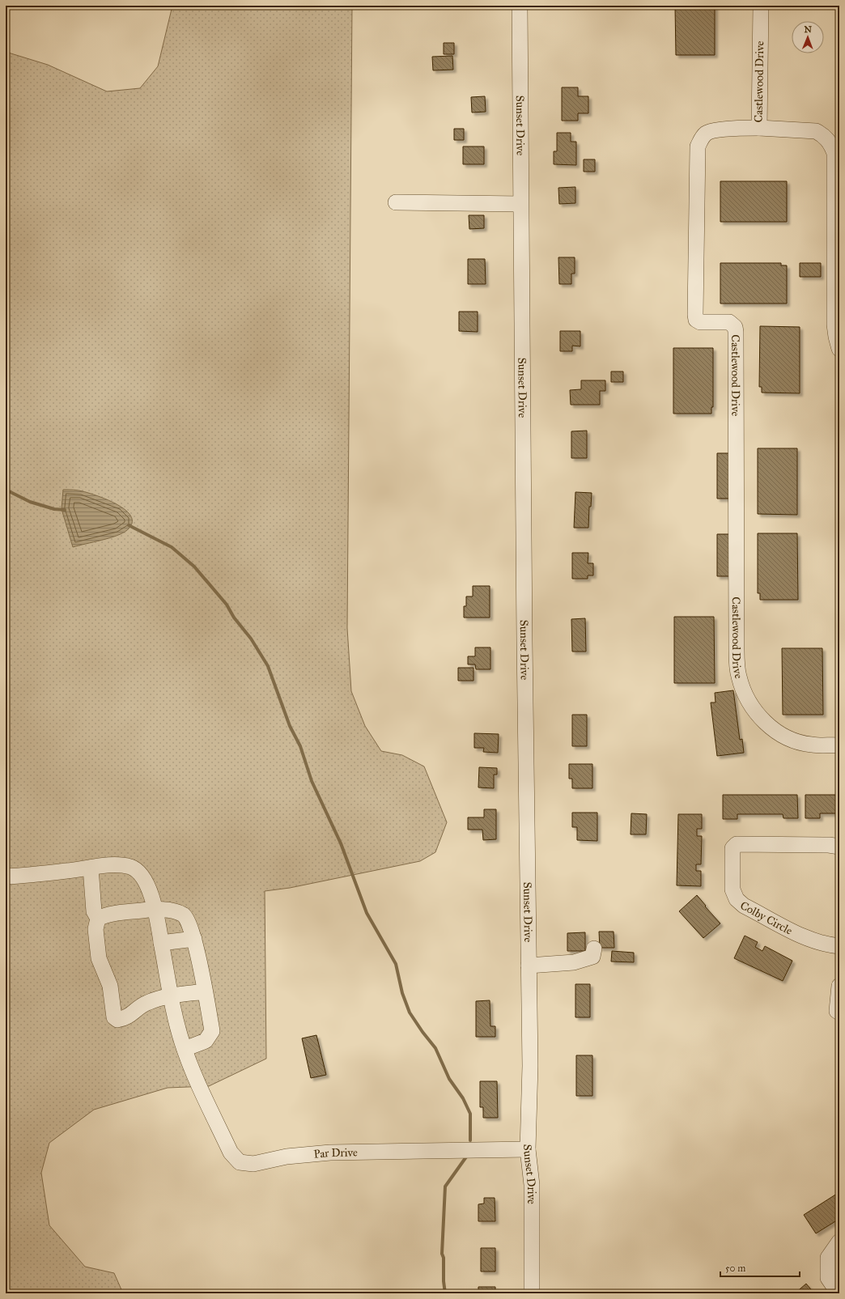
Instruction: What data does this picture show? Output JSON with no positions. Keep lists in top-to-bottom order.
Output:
{
  "streets": {
    "street": [
      "Castlewood Drive",
      "Sunset Drive",
      "Colby Circle",
      "Par Drive"
    ]
  },
  "crossings": [
    ["Sunset Drive", "Par Drive"]
  ],
  "scale_bar": "50 m",
  "north": "top"
}
